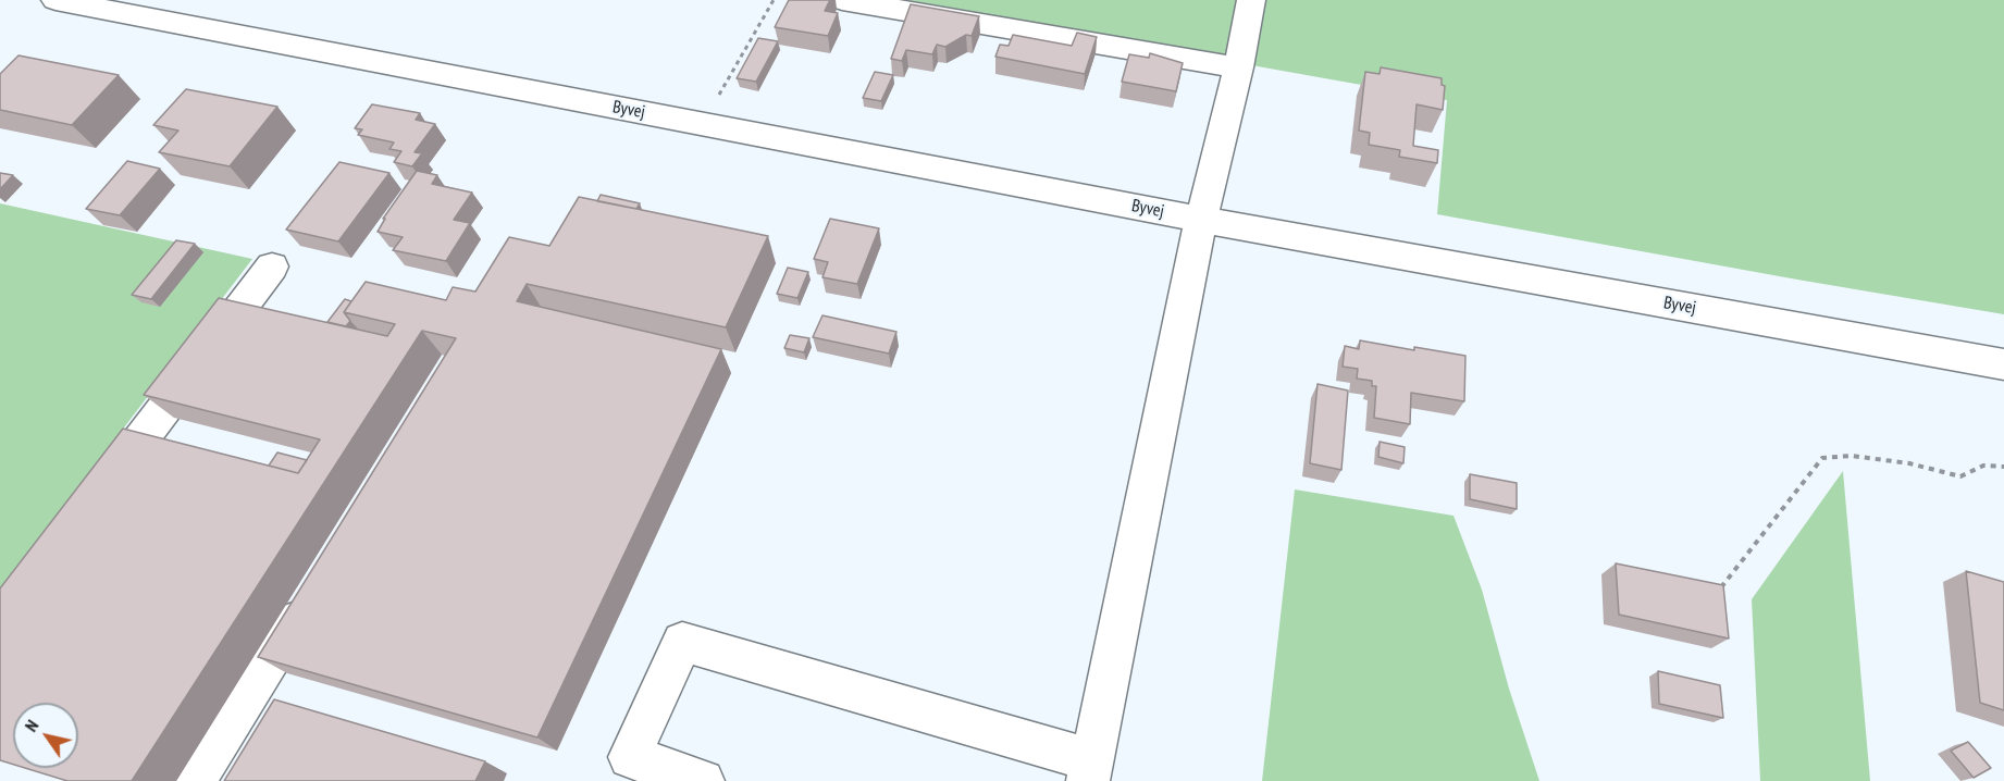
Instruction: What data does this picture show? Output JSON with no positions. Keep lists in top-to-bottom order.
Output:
{
  "streets": {
    "street": ["Byvej"]
  },
  "north": "top left"
}
